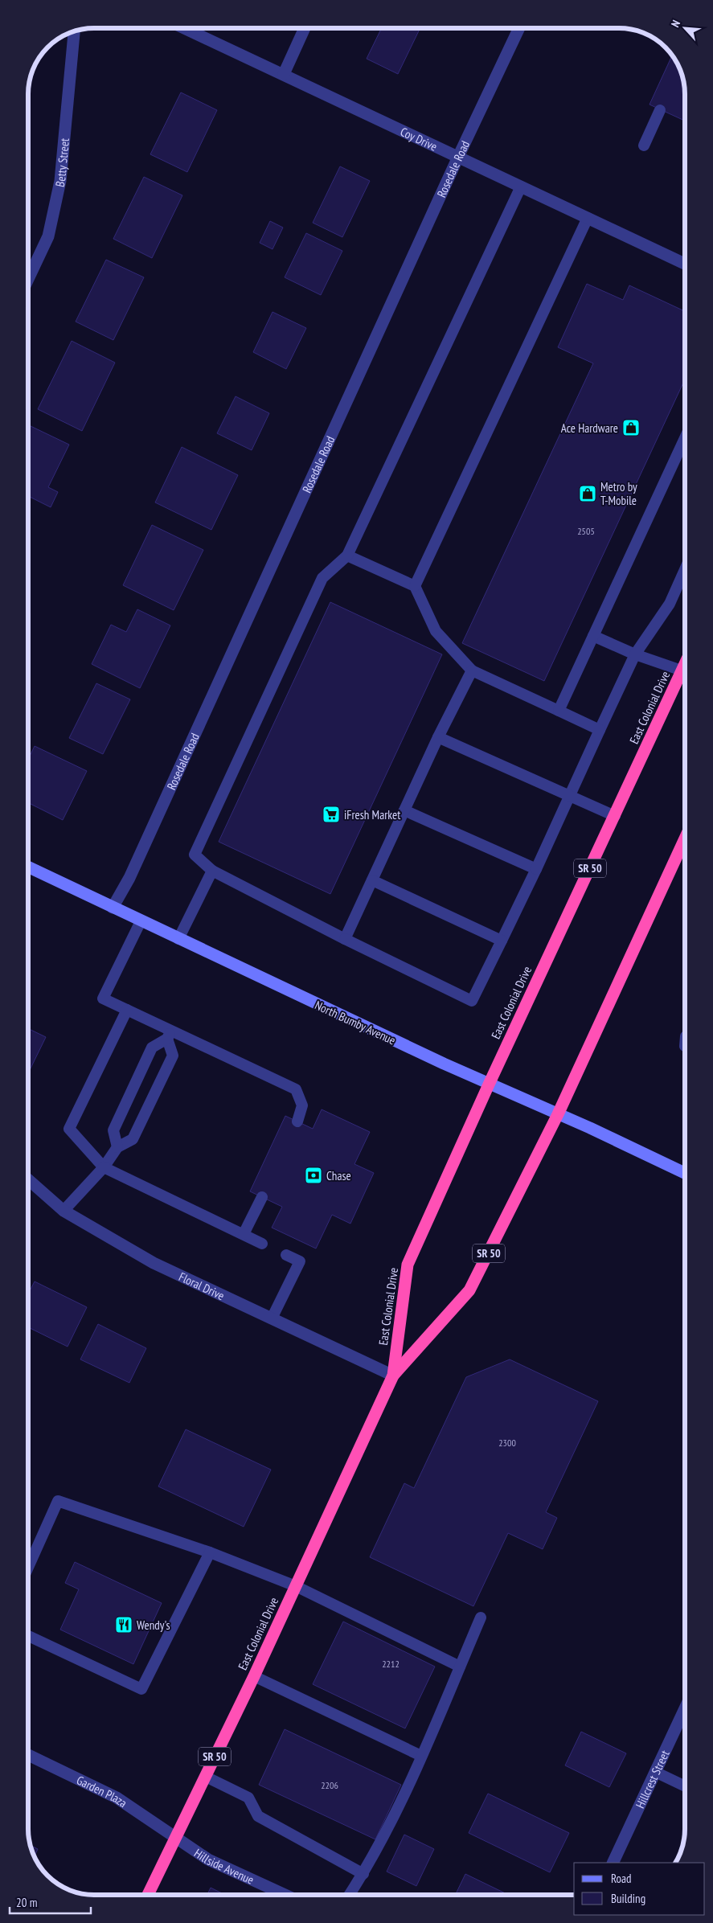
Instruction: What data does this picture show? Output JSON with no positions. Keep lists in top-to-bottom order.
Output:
{
  "streets": {
    "highway": ["East Colonial Drive", "SR 50"],
    "street": [
      "Coy Drive",
      "Betty Street",
      "Rosedale Road",
      "North Bumby Avenue",
      "Floral Drive",
      "Hillcrest Street",
      "Garden Plaza",
      "Hillside Avenue"
    ]
  },
  "crossings": [
    ["Coy Drive", "Rosedale Road"],
    ["Rosedale Road", "North Bumby Avenue"],
    ["East Colonial Drive", "North Bumby Avenue"],
    ["East Colonial Drive", "Floral Drive"],
    ["East Colonial Drive", "Garden Plaza"],
    ["East Colonial Drive", "Hillside Avenue"],
    ["Garden Plaza", "Hillside Avenue"]
  ],
  "places": {
    "shop": ["Ace Hardware", "Metro by T-Mobile"],
    "supermarket": ["iFresh Market"],
    "bank": ["Chase"],
    "restaurant": ["Wendy's"]
  },
  "house_numbers": [
    "2505",
    "2300",
    "2212",
    "2206"
  ],
  "legend": ["Road", "Building"],
  "scale_bar": "20 m",
  "north": "top left"
}
